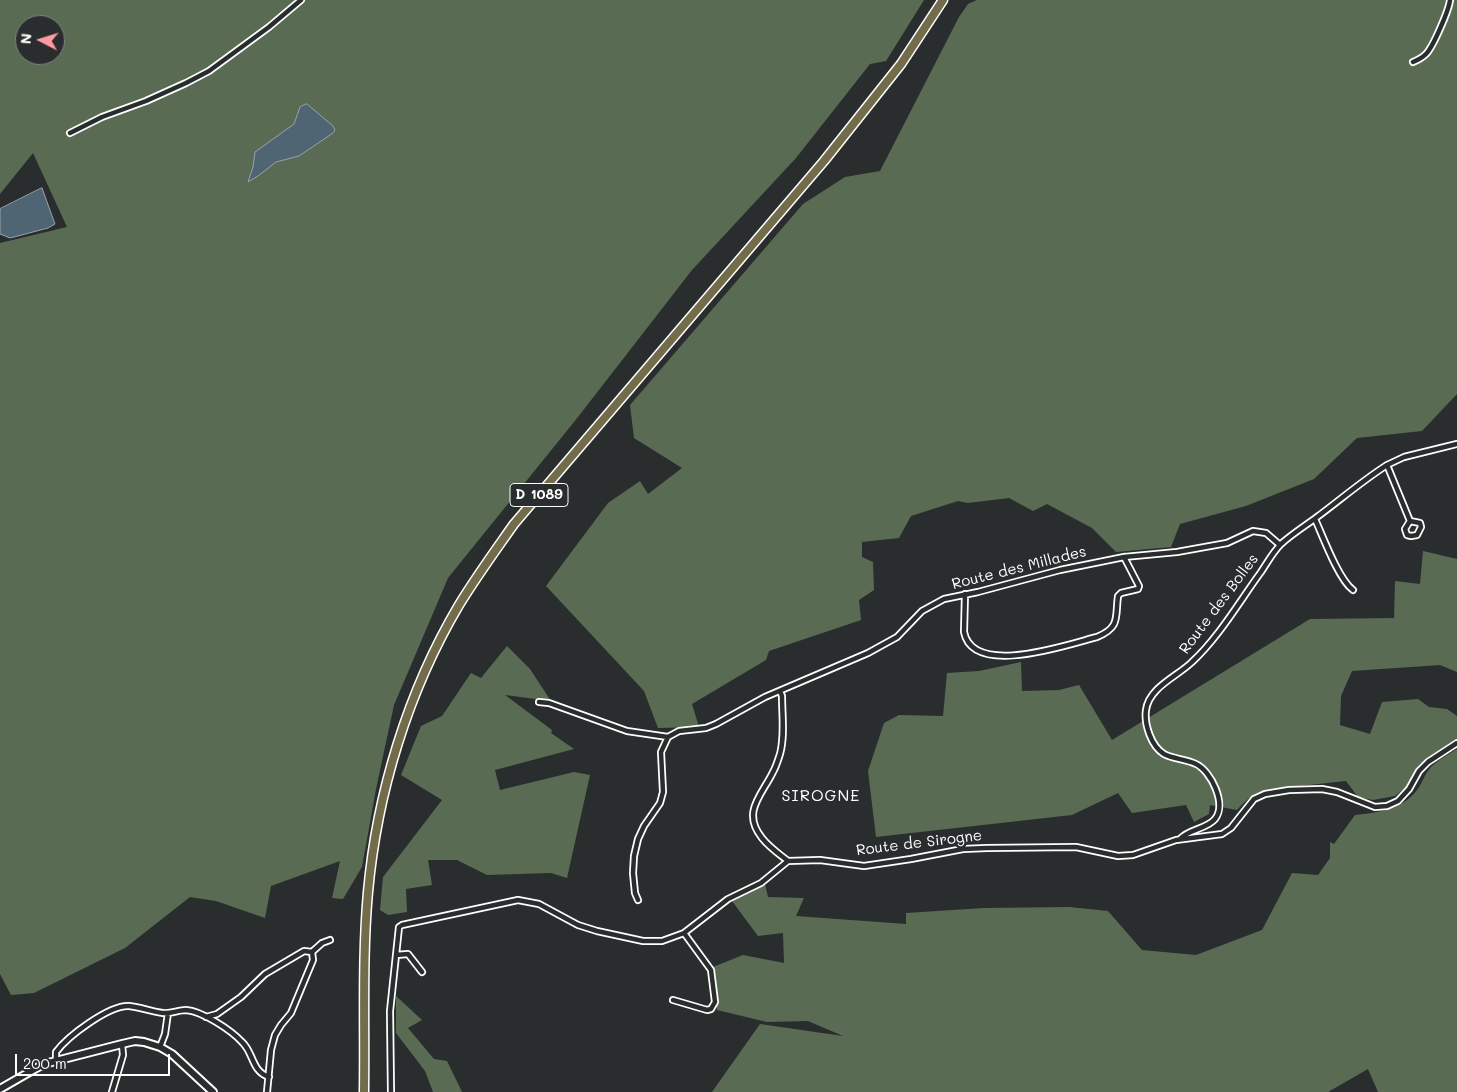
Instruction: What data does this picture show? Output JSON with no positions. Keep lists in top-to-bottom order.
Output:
{
  "streets": {
    "highway": ["D 1089"],
    "street": ["Route des Millades", "Route des Bolles", "Route de Sirogne"]
  },
  "crossings": [
    ["Route des Millades", "Route des Bolles"],
    ["Route des Bolles", "Route de Sirogne"]
  ],
  "districts": ["SIROGNE"],
  "scale_bar": "200 m",
  "north": "left"
}
